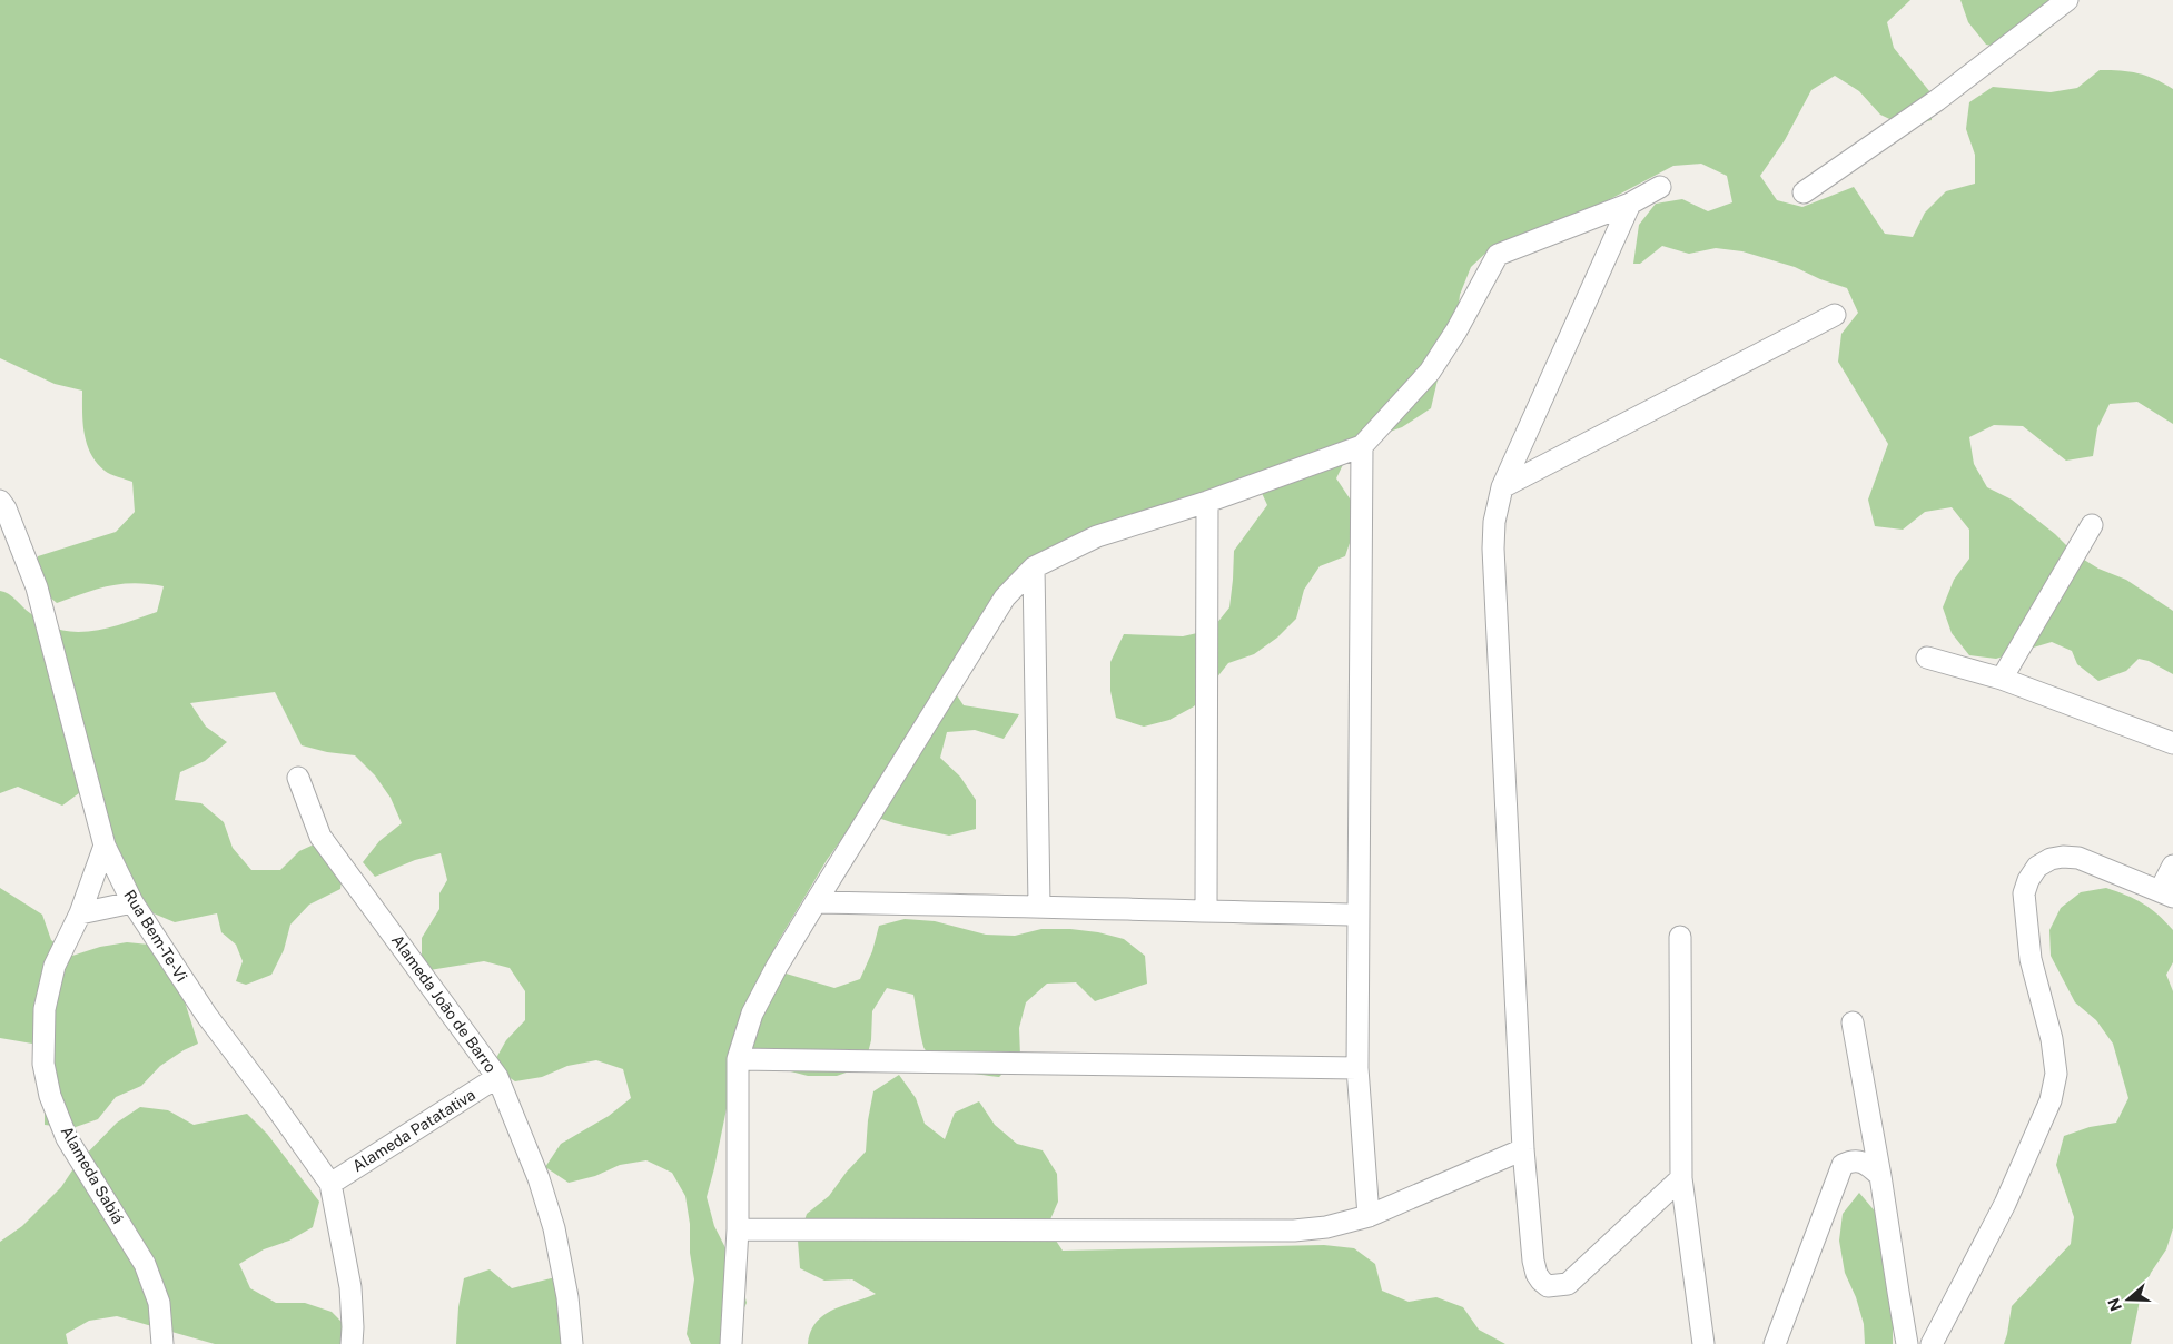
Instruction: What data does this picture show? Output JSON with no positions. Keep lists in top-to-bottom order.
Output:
{
  "streets": {
    "street": [
      "Rua Bem-Te-Vi",
      "Alameda João de Barro",
      "Alameda Patatativa",
      "Alameda Sabiá"
    ]
  },
  "crossings": [
    ["Rua Bem-Te-Vi", "Alameda Patatativa"],
    ["Rua Bem-Te-Vi", "Alameda Sabiá"],
    ["Alameda João de Barro", "Alameda Patatativa"]
  ],
  "north": "left"
}
